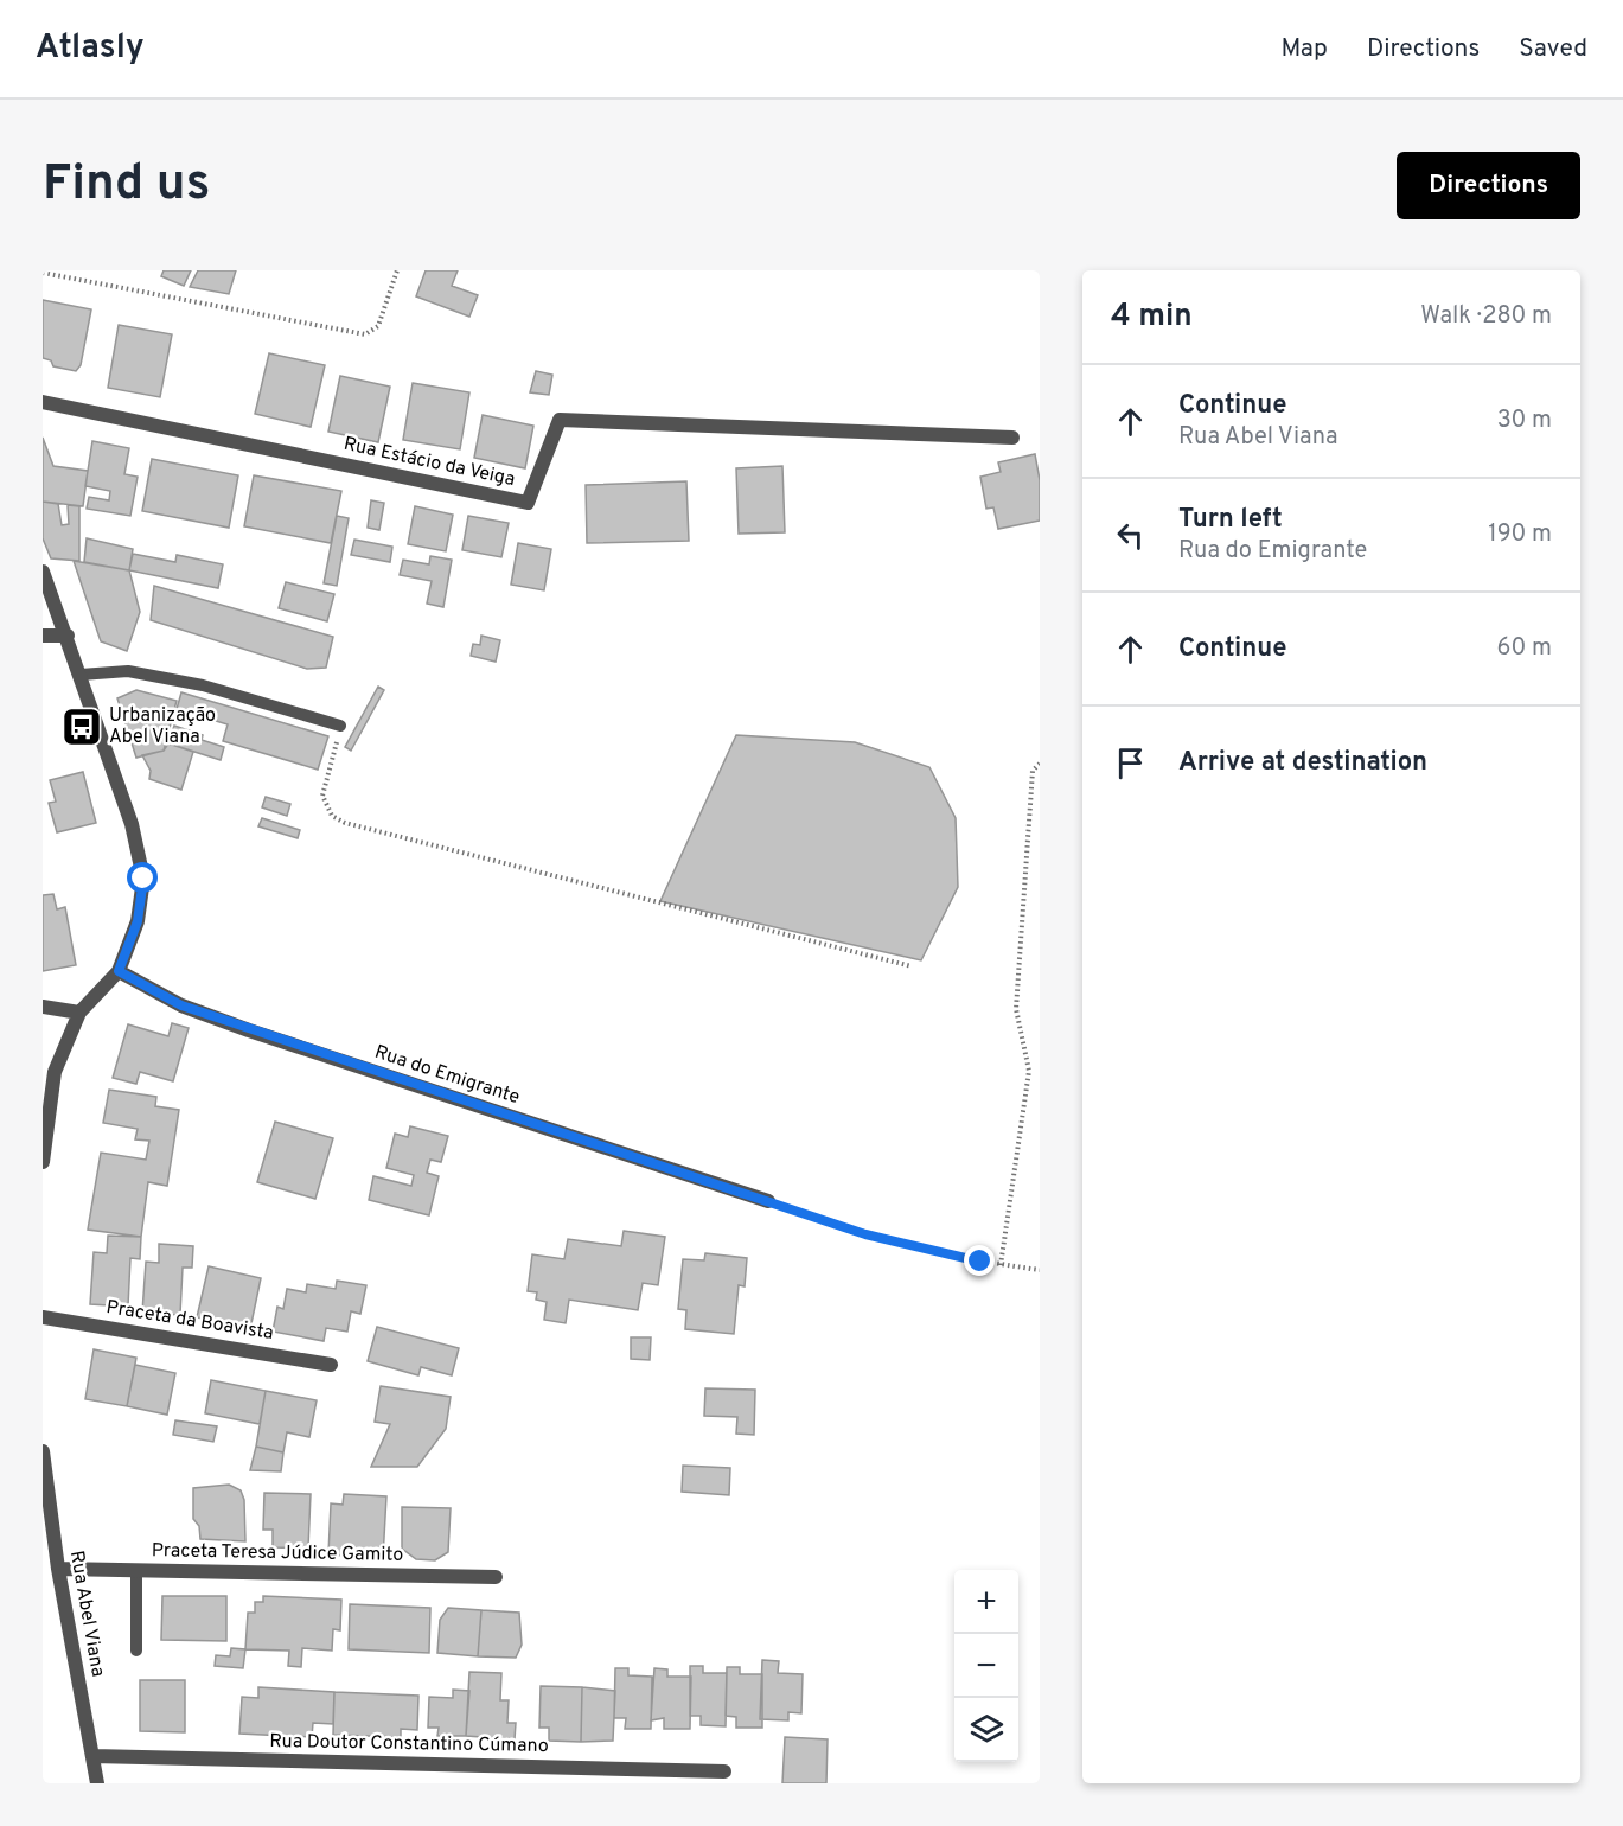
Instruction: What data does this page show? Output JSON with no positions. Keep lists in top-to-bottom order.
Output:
{
  "streets": {
    "street": [
      "Rua Estácio da Veiga",
      "Rua do Emigrante",
      "Praceta da Boavista",
      "Praceta Teresa Júdice Gamito",
      "Rua Abel Viana",
      "Rua Doutor Constantino Cúmano"
    ]
  },
  "crossings": [
    ["Praceta Teresa Júdice Gamito", "Rua Abel Viana"],
    ["Rua Abel Viana", "Rua Doutor Constantino Cúmano"]
  ],
  "places": {
    "bus stop": ["Urbanização Abel Viana"]
  },
  "page": {
    "header": "Atlasly",
    "nav": ["Map", "Directions", "Saved"],
    "buttons": "Directions",
    "title": "Find us",
    "heading": ["4 min", "Walk · 280 m"],
    "list": [
      ["Continue", "Rua Abel Viana", "30 m"],
      ["Turn left", "Rua do Emigrante", "190 m"],
      ["Continue", "60 m"],
      "Arrive at destination"
    ],
    "map_buttons": ["+", "−"]
  }
}
